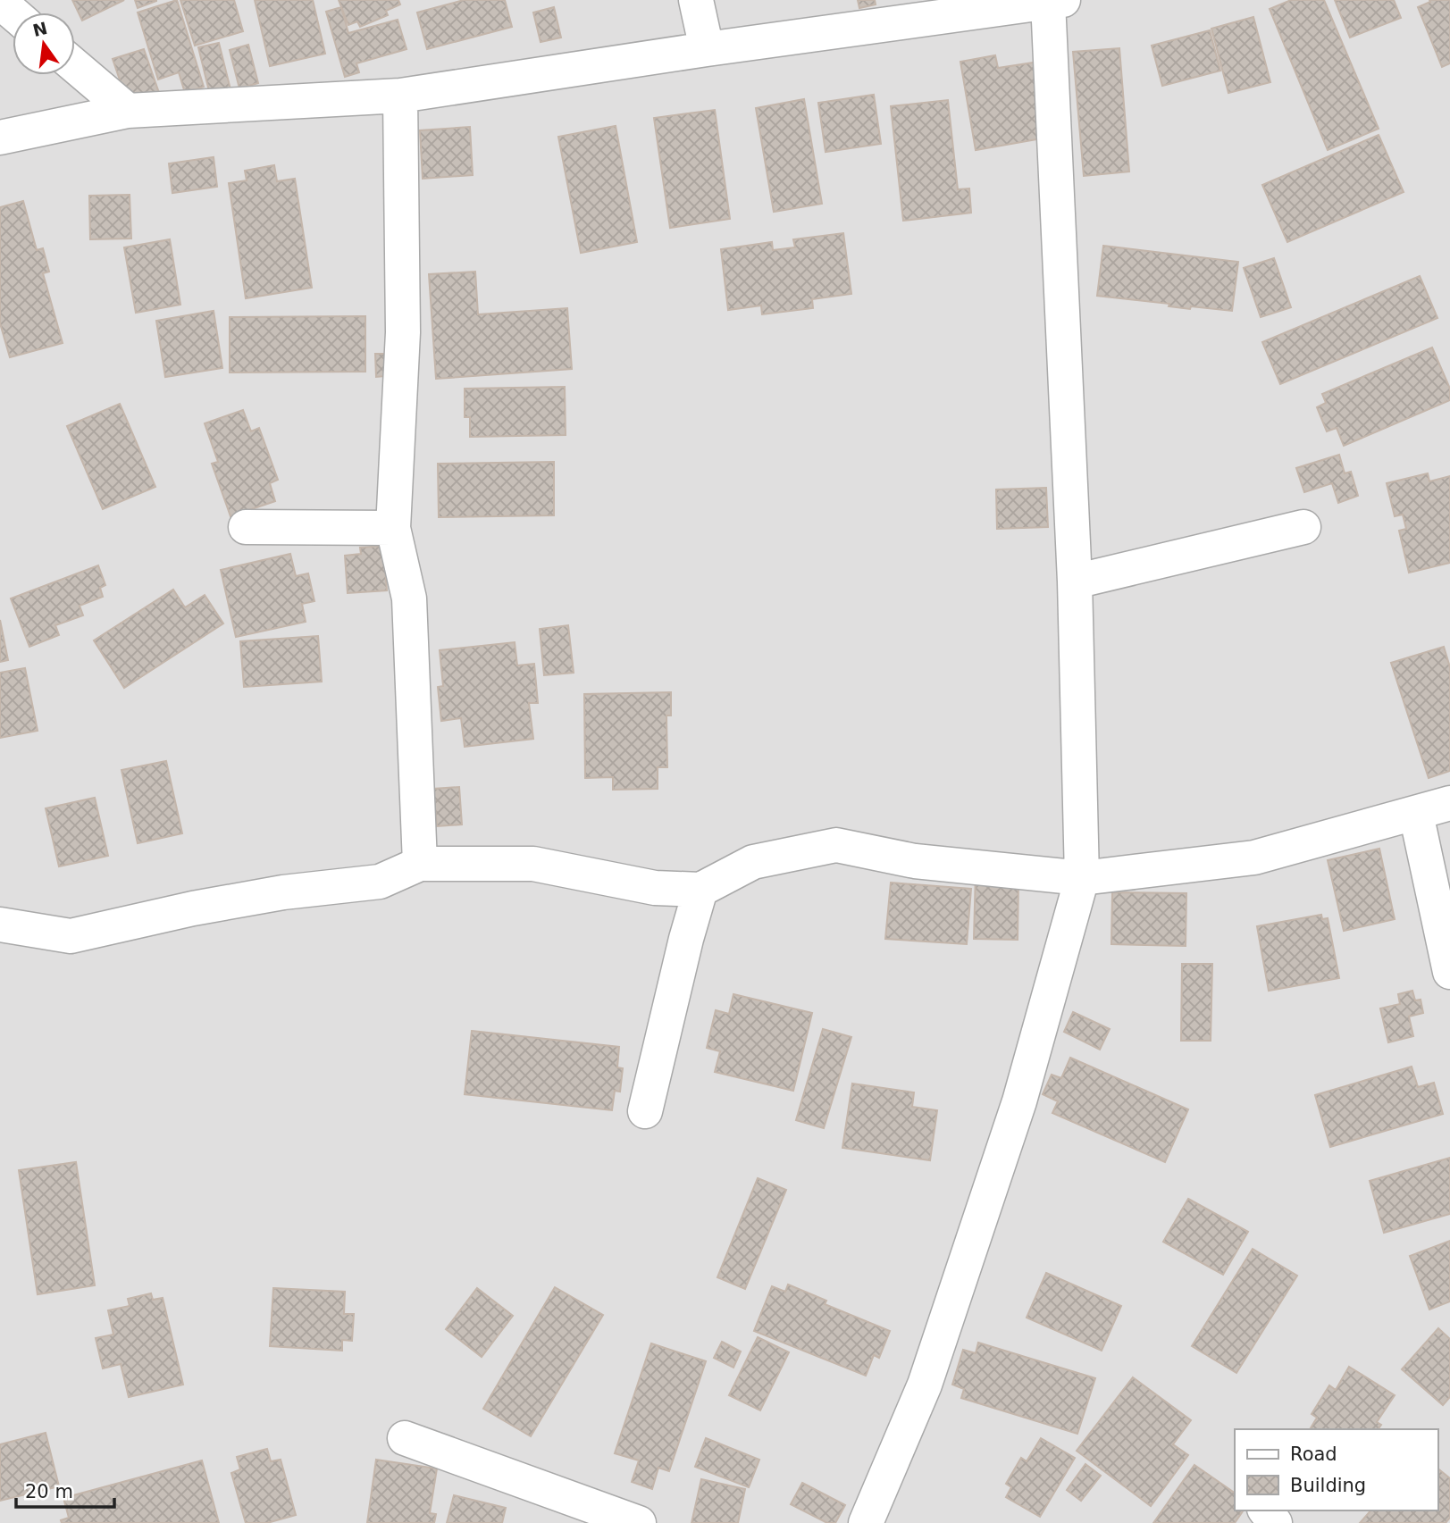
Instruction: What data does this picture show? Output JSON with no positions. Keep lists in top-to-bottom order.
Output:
{
  "legend": ["Road", "Building"],
  "scale_bar": "20 m",
  "north": "top"
}
